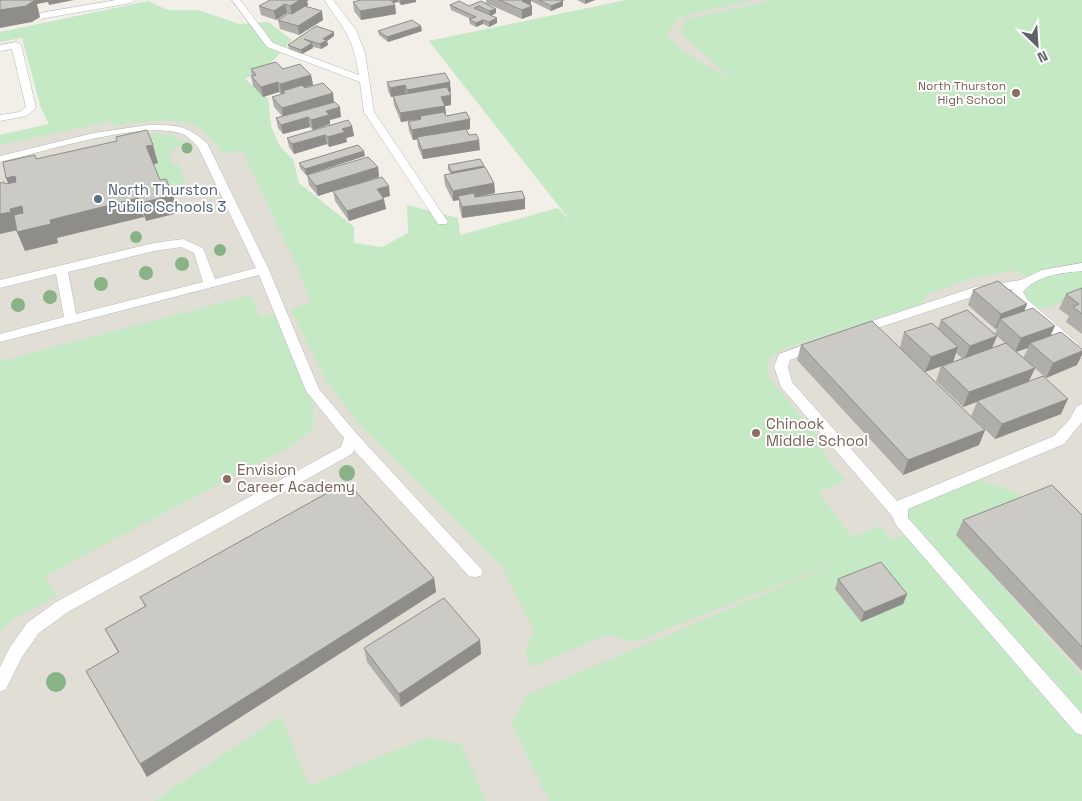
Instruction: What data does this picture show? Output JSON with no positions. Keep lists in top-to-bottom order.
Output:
{
  "places": [
    "North Thurston High School",
    "North Thurston Public Schools 3",
    "Chinook Middle School",
    "Envision Career Academy"
  ],
  "north": "bottom right"
}
